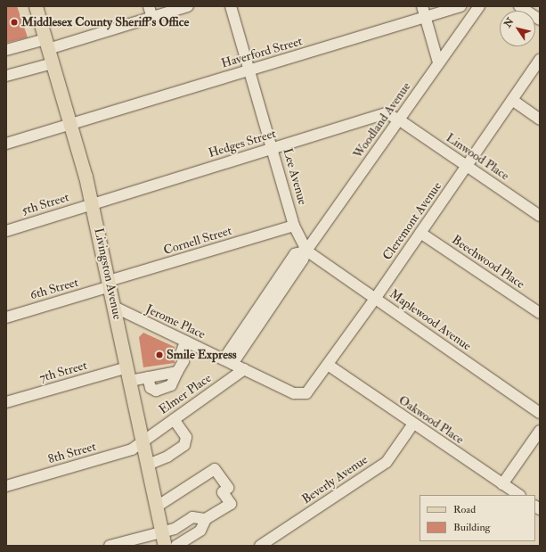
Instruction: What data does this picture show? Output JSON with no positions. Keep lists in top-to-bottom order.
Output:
{
  "streets": {
    "main road": ["Livingston Avenue"],
    "street": [
      "Haverford Street",
      "Woodland Avenue",
      "Hedges Street",
      "Linwood Place",
      "Lee Avenue",
      "5th Street",
      "Cleremont Avenue",
      "Cornell Street",
      "Beechwood Place",
      "6th Street",
      "Maplewood Avenue",
      "Jerome Place",
      "7th Street",
      "Elmer Place",
      "Oakwood Place",
      "8th Street",
      "Beverly Avenue"
    ]
  },
  "crossings": [
    ["Haverford Street", "Lee Avenue"],
    ["Haverford Street", "Livingston Avenue"],
    ["Woodland Avenue", "Hedges Street"],
    ["Woodland Avenue", "Linwood Place"],
    ["Woodland Avenue", "Lee Avenue"],
    ["Woodland Avenue", "Maplewood Avenue"],
    ["Woodland Avenue", "Jerome Place"],
    ["Hedges Street", "Linwood Place"],
    ["Hedges Street", "Lee Avenue"],
    ["Hedges Street", "5th Street"],
    ["Hedges Street", "Livingston Avenue"],
    ["Linwood Place", "Cleremont Avenue"],
    ["Lee Avenue", "Cornell Street"],
    ["Lee Avenue", "Maplewood Avenue"],
    ["5th Street", "Livingston Avenue"],
    ["Cleremont Avenue", "Beechwood Place"],
    ["Cleremont Avenue", "Maplewood Avenue"],
    ["Cleremont Avenue", "Jerome Place"],
    ["Cleremont Avenue", "Oakwood Place"],
    ["Cornell Street", "Livingston Avenue"],
    ["Cornell Street", "6th Street"],
    ["Livingston Avenue", "6th Street"],
    ["Livingston Avenue", "Jerome Place"],
    ["Livingston Avenue", "7th Street"],
    ["Livingston Avenue", "Elmer Place"],
    ["Livingston Avenue", "8th Street"],
    ["Jerome Place", "Elmer Place"],
    ["Elmer Place", "8th Street"],
    ["Oakwood Place", "Beverly Avenue"]
  ],
  "places": ["Middlesex County Sheriff's Office", "Smile Express"],
  "legend": ["Road", "Building"],
  "north": "top left"
}
